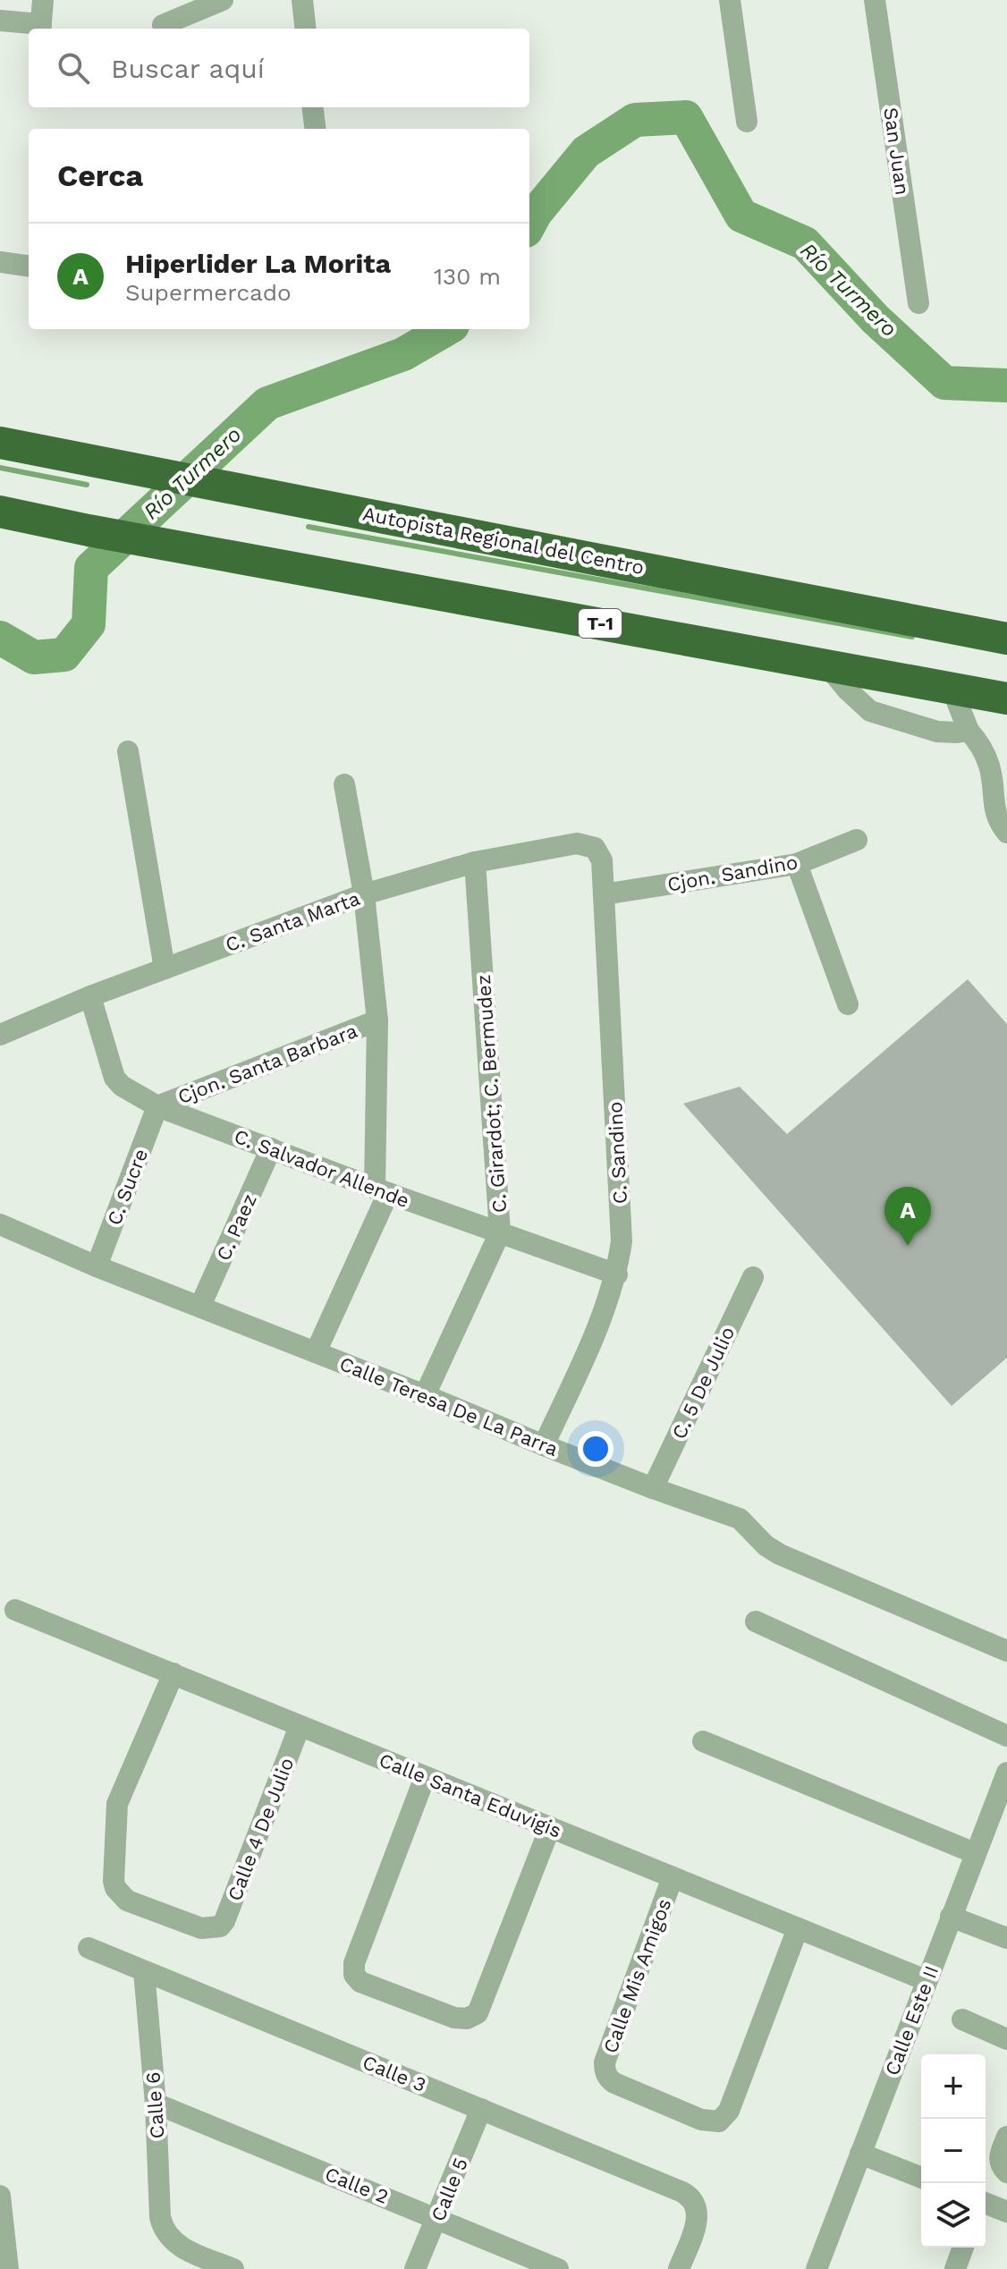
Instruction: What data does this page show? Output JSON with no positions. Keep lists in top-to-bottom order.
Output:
{
  "streets": {
    "highway": ["Autopista Regional del Centro", "T-1"],
    "street": [
      "San Juan",
      "Cjon. Sandino",
      "C. Santa Marta",
      "Cjon. Santa Barbara",
      "C. Girardot; C. Bermudez",
      "C. Sandino",
      "C. Salvador Allende",
      "C. Sucre",
      "C. Paez",
      "C. 5 De Julio",
      "Calle Teresa De La Parra",
      "Calle Santa Eduvigis",
      "Calle 4 De Julio",
      "Calle Mis Amigos",
      "Calle Este II",
      "Calle 3",
      "Calle 6",
      "Calle 2",
      "Calle 5"
    ]
  },
  "crossings": [
    ["Cjon. Sandino", "C. Sandino"],
    ["C. Santa Marta", "C. Girardot; C. Bermudez"],
    ["C. Santa Marta", "C. Sandino"],
    ["C. Santa Marta", "C. Salvador Allende"],
    ["Cjon. Santa Barbara", "C. Salvador Allende"],
    ["Cjon. Santa Barbara", "C. Sucre"],
    ["C. Girardot; C. Bermudez", "C. Salvador Allende"],
    ["C. Girardot; C. Bermudez", "Calle Teresa De La Parra"],
    ["C. Sandino", "C. Salvador Allende"],
    ["C. Sandino", "Calle Teresa De La Parra"],
    ["C. Salvador Allende", "C. Sucre"],
    ["C. Salvador Allende", "C. Paez"],
    ["C. Sucre", "Calle Teresa De La Parra"],
    ["C. Paez", "Calle Teresa De La Parra"],
    ["C. 5 De Julio", "Calle Teresa De La Parra"],
    ["Calle Santa Eduvigis", "Calle 4 De Julio"],
    ["Calle Santa Eduvigis", "Calle Mis Amigos"],
    ["Calle Santa Eduvigis", "Calle Este II"],
    ["Calle 3", "Calle 6"],
    ["Calle 3", "Calle 5"],
    ["Calle 6", "Calle 2"],
    ["Calle 2", "Calle 5"]
  ],
  "water": ["Río Turmero"],
  "page": {
    "search": "Buscar aquí",
    "heading": "Cerca",
    "list": [
      {
        "mark": "A",
        "name": "Hiperlider La Morita",
        "note": "Supermercado",
        "value": "130 m"
      }
    ],
    "pins": "A",
    "map_buttons": ["+", "−"]
  }
}
